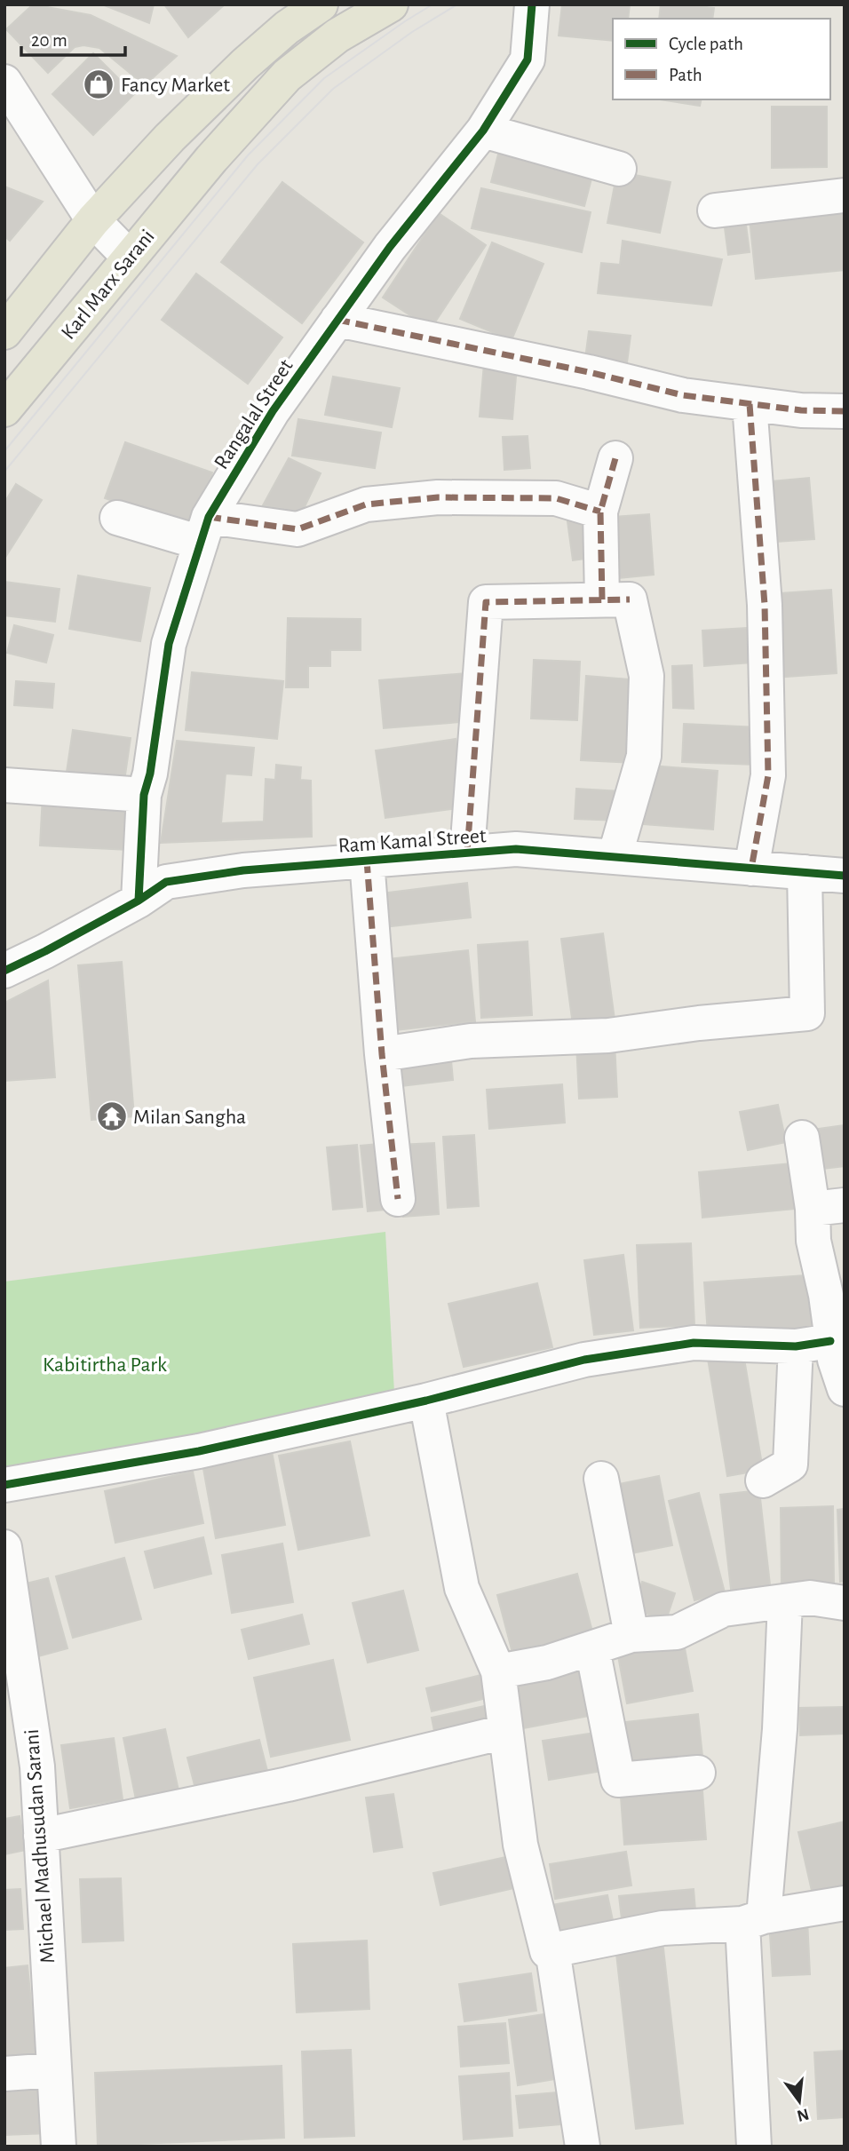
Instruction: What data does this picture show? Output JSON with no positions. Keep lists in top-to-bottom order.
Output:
{
  "streets": {
    "main road": ["Karl Marx Sarani"],
    "street": ["Rangalal Street", "Ram Kamal Street", "Michael Madhusudan Sarani"]
  },
  "crossings": [
    ["Rangalal Street", "Ram Kamal Street"]
  ],
  "parks": ["Kabitirtha Park"],
  "places": {
    "shop": ["Fancy Market"],
    "temple": ["Milan Sangha"]
  },
  "legend": ["Cycle path", "Path"],
  "scale_bar": "20 m",
  "north": "bottom"
}
